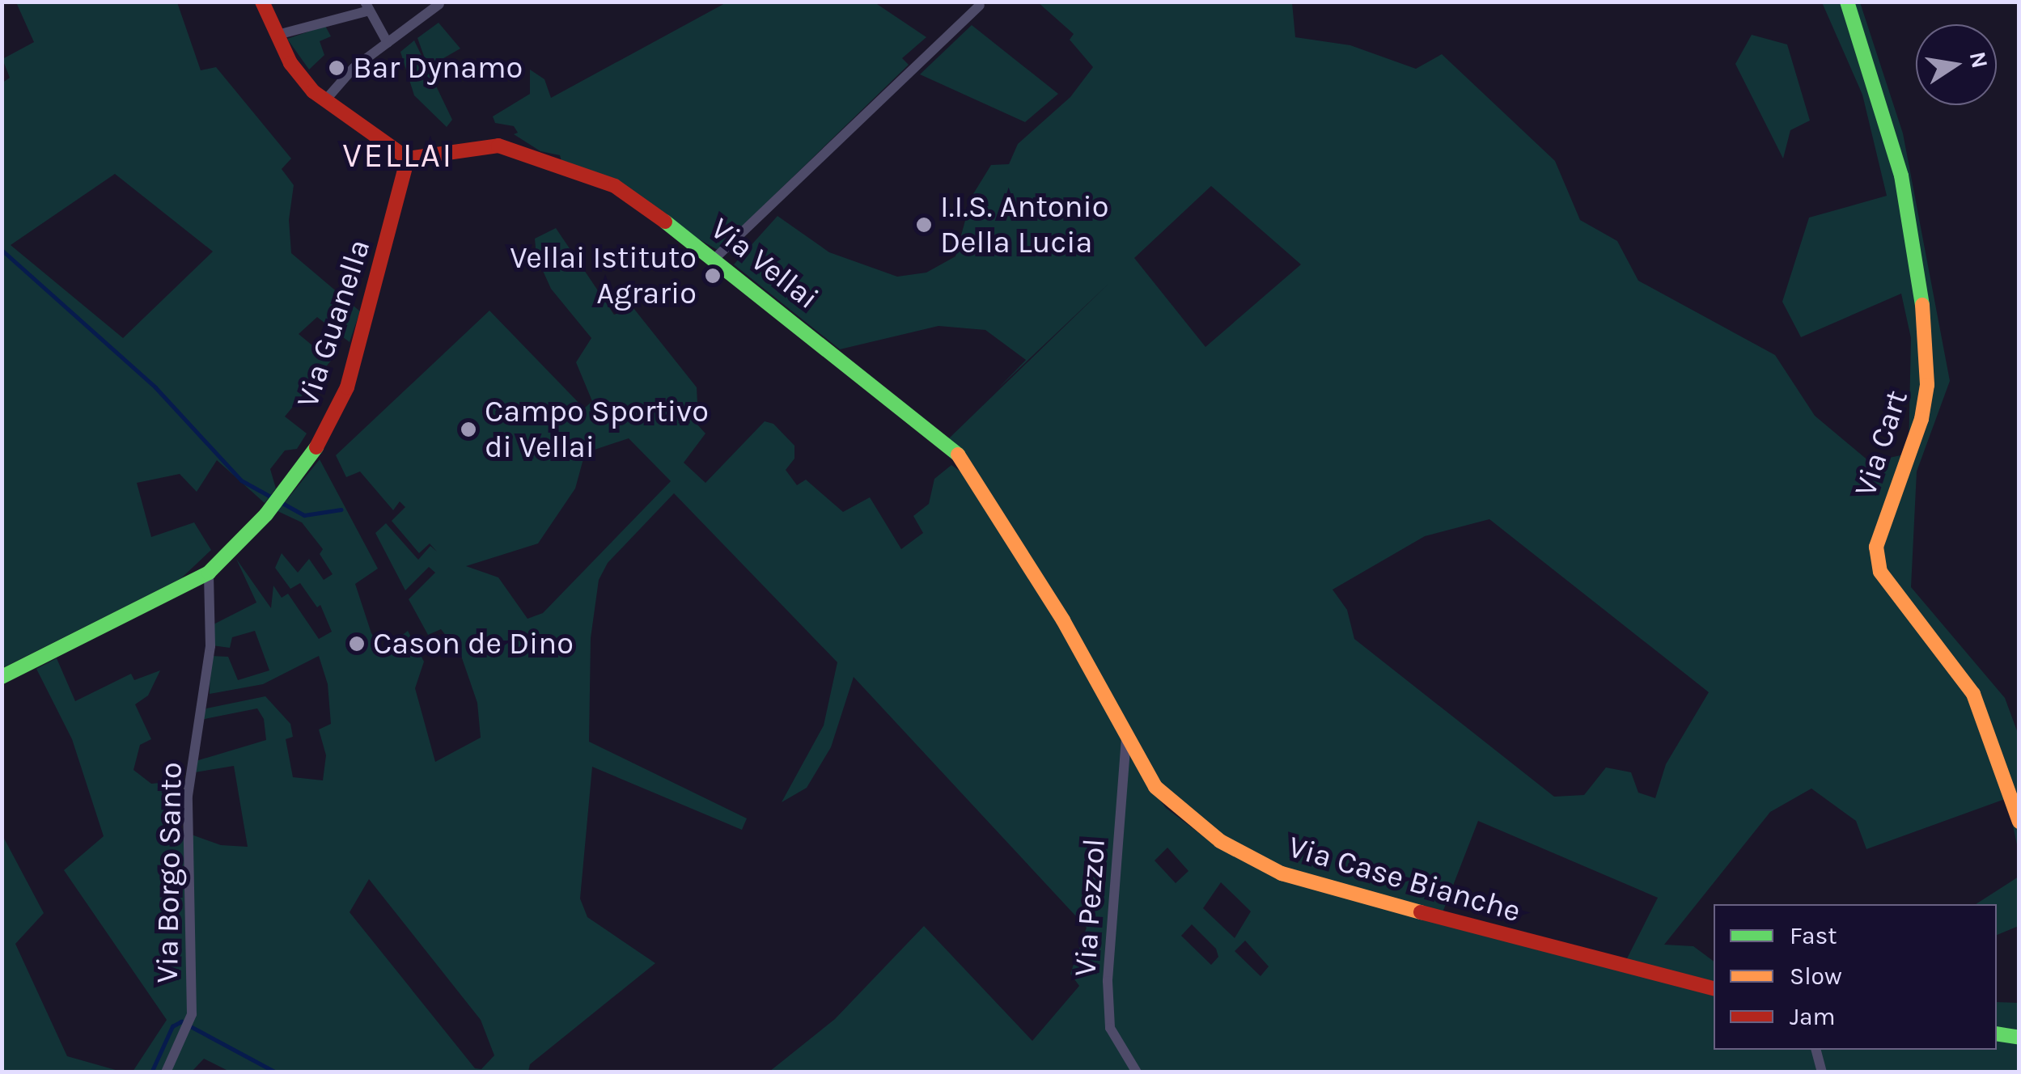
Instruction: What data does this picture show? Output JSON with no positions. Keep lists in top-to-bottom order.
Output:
{
  "streets": {
    "street": [
      "Via Vellai",
      "Via Guanella",
      "Via Cart",
      "Via Borgo Santo",
      "Via Case Bianche",
      "Via Pezzol"
    ]
  },
  "crossings": [
    ["Via Vellai", "Via Guanella"],
    ["Via Vellai", "Via Case Bianche"],
    ["Via Vellai", "Via Pezzol"],
    ["Via Guanella", "Via Borgo Santo"],
    ["Via Case Bianche", "Via Pezzol"]
  ],
  "districts": ["VELLAI"],
  "places": [
    "Bar Dynamo",
    "I.I.S. Antonio Della Lucia",
    "Vellai Istituto Agrario",
    "Campo Sportivo di Vellai",
    "Cason de Dino"
  ],
  "legend": ["Fast", "Slow", "Jam"],
  "north": "right"
}
